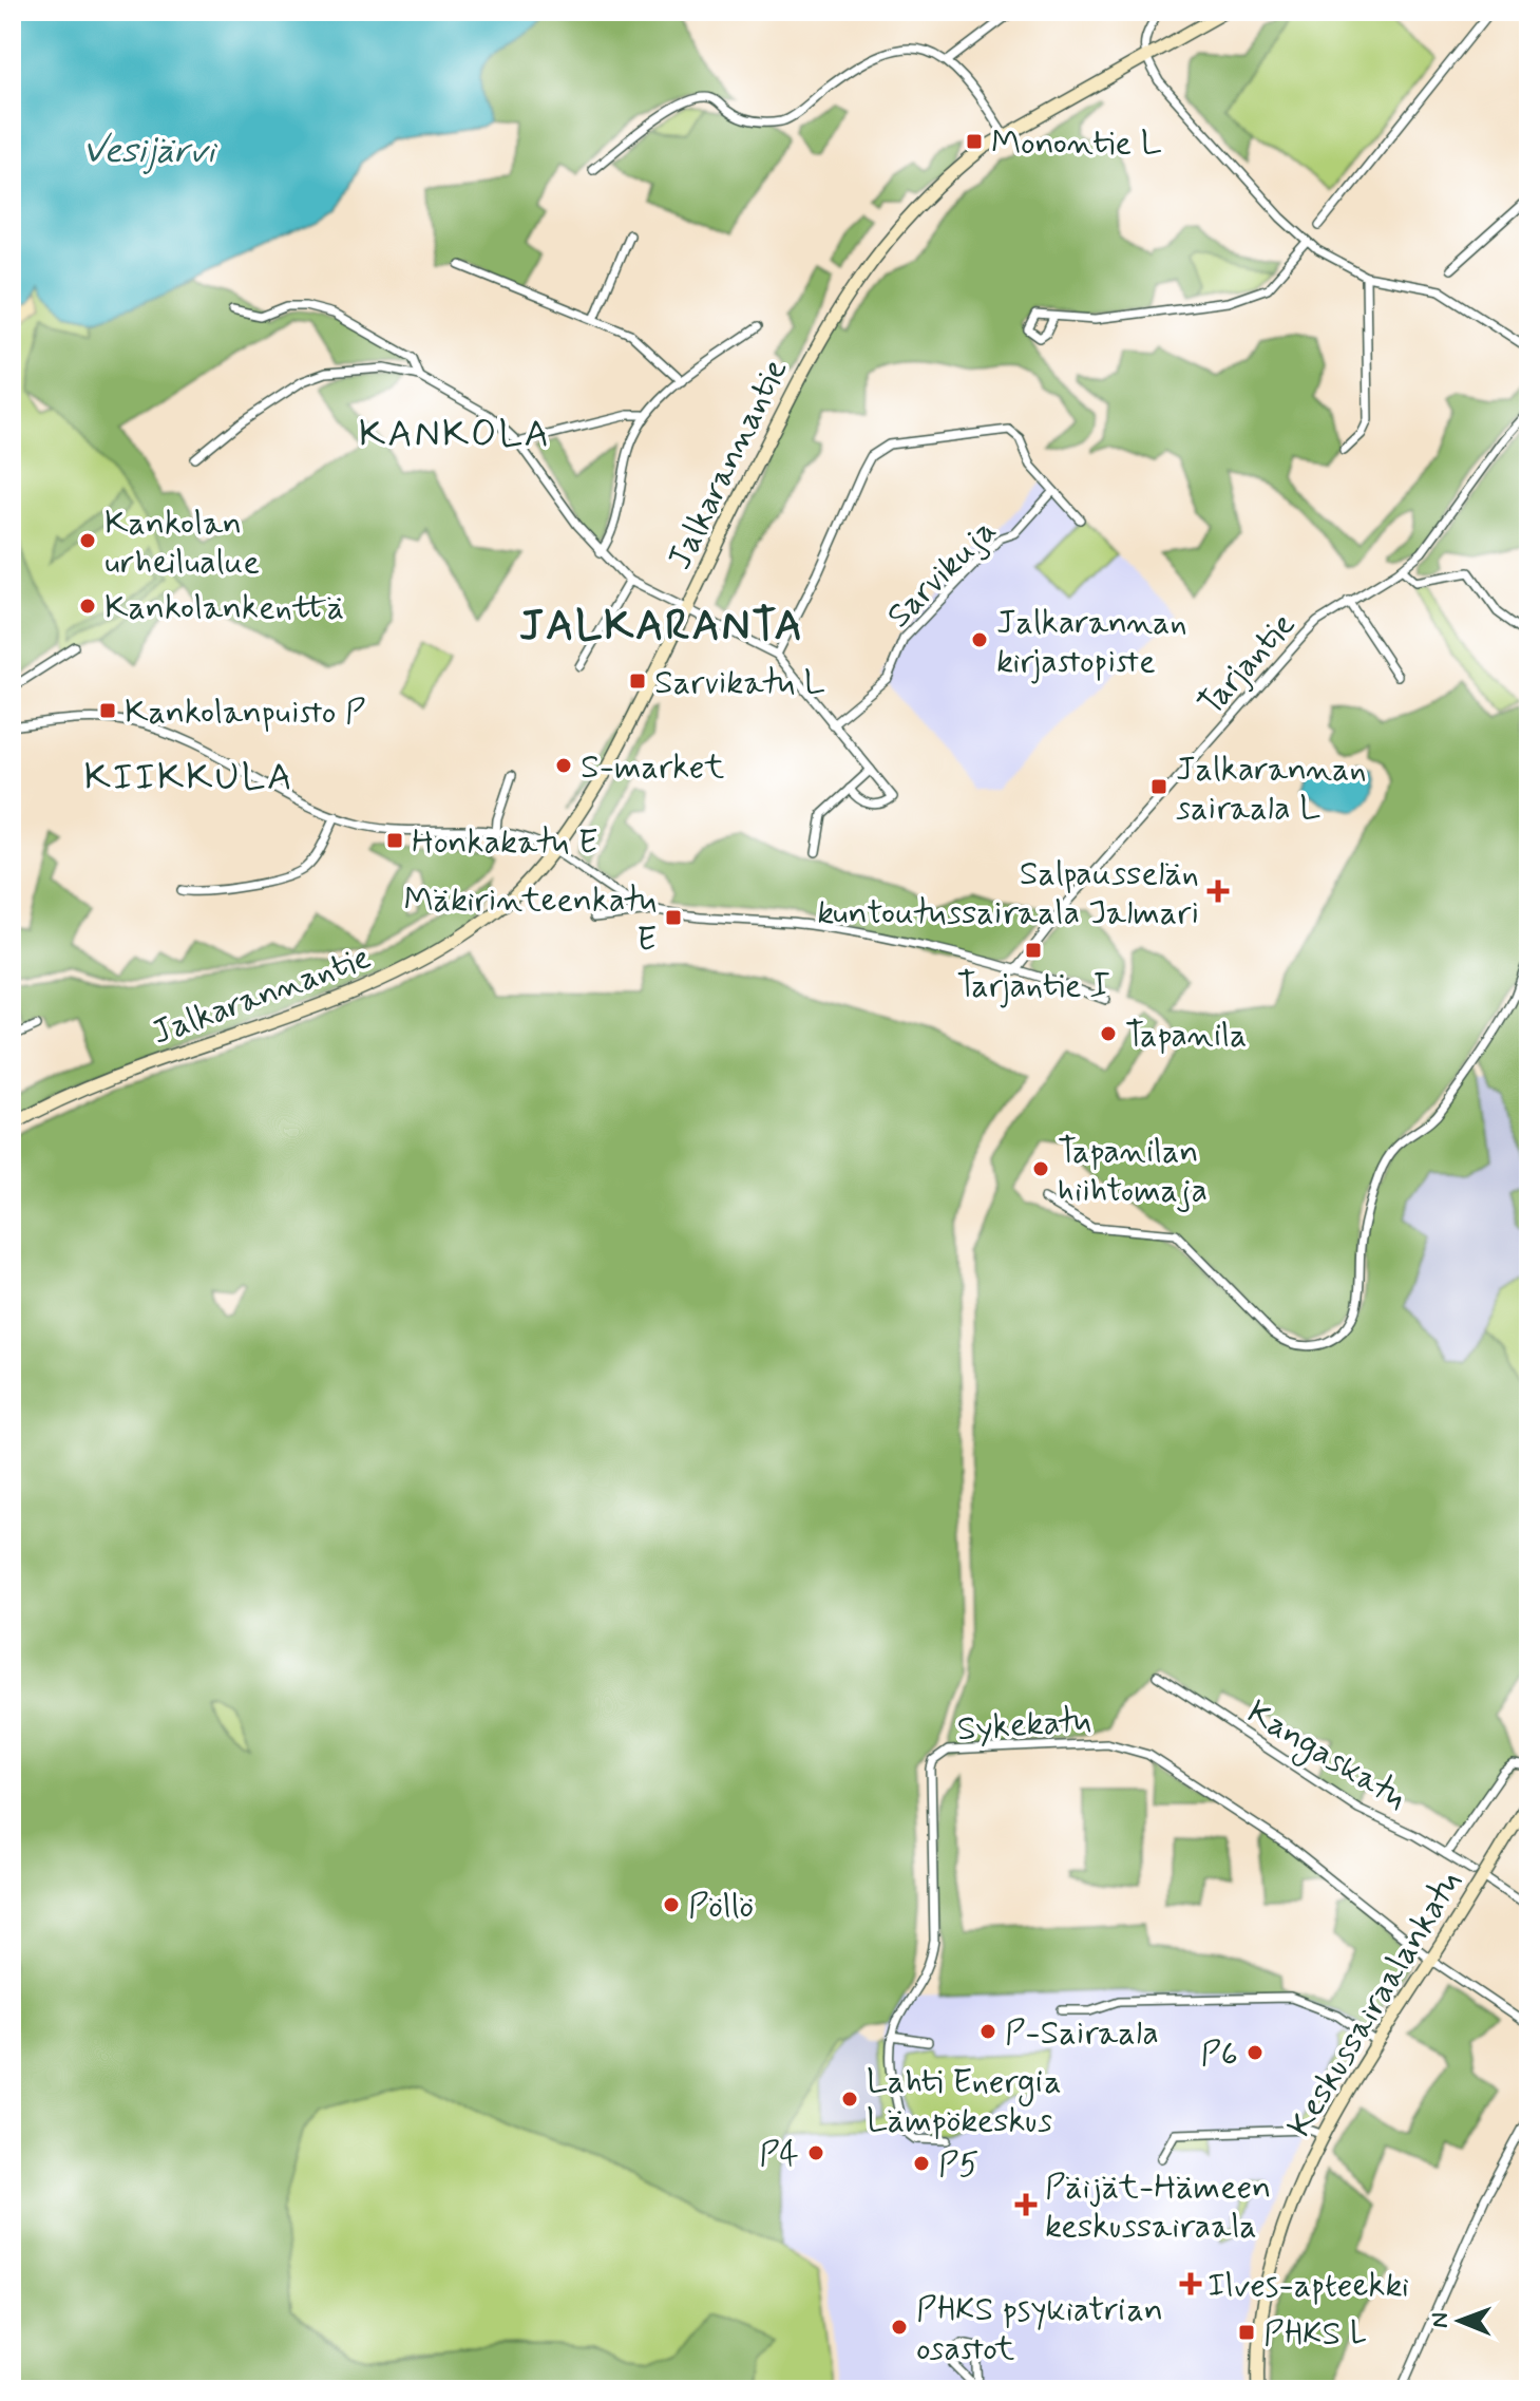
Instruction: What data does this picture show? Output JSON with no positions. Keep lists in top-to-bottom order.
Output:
{
  "streets": {
    "main road": ["Jalkarannantie", "Keskussairaalankatu"],
    "street": [
      "Sarvikuja",
      "Tarjantie",
      "Sykekatu",
      "Kangaskatu"
    ]
  },
  "crossings": [
    ["Sykekatu", "Keskussairaalankatu"]
  ],
  "districts": ["KANKOLA", "JALKARANTA", "KIIKKULA"],
  "water": ["Vesijärvi"],
  "places": {
    "transit": [
      "Monontie L",
      "Sarvikatu L",
      "Kankolanpuisto P",
      "Jalkarannan sairaala L",
      "Honkakatu E",
      "Mäkirinteenkatu E",
      "Tarjantie I",
      "PHKS L"
    ],
    "other": [
      "Kankolan urheilualue",
      "Kankolankenttä",
      "Jalkarannan kirjastopiste",
      "S-market",
      "Tapanila",
      "Tapanilan hiihtomaja",
      "Pöllö",
      "P-Sairaala",
      "P6",
      "Lahti Energia Lämpökeskus",
      "P4",
      "P5",
      "PHKS psykiatrian osastot"
    ],
    "health": ["Salpausselän kuntoutussairaala Jalmari", "Päijät-Hämeen keskussairaala", "Ilves-apteekki"]
  },
  "north": "left"
}
